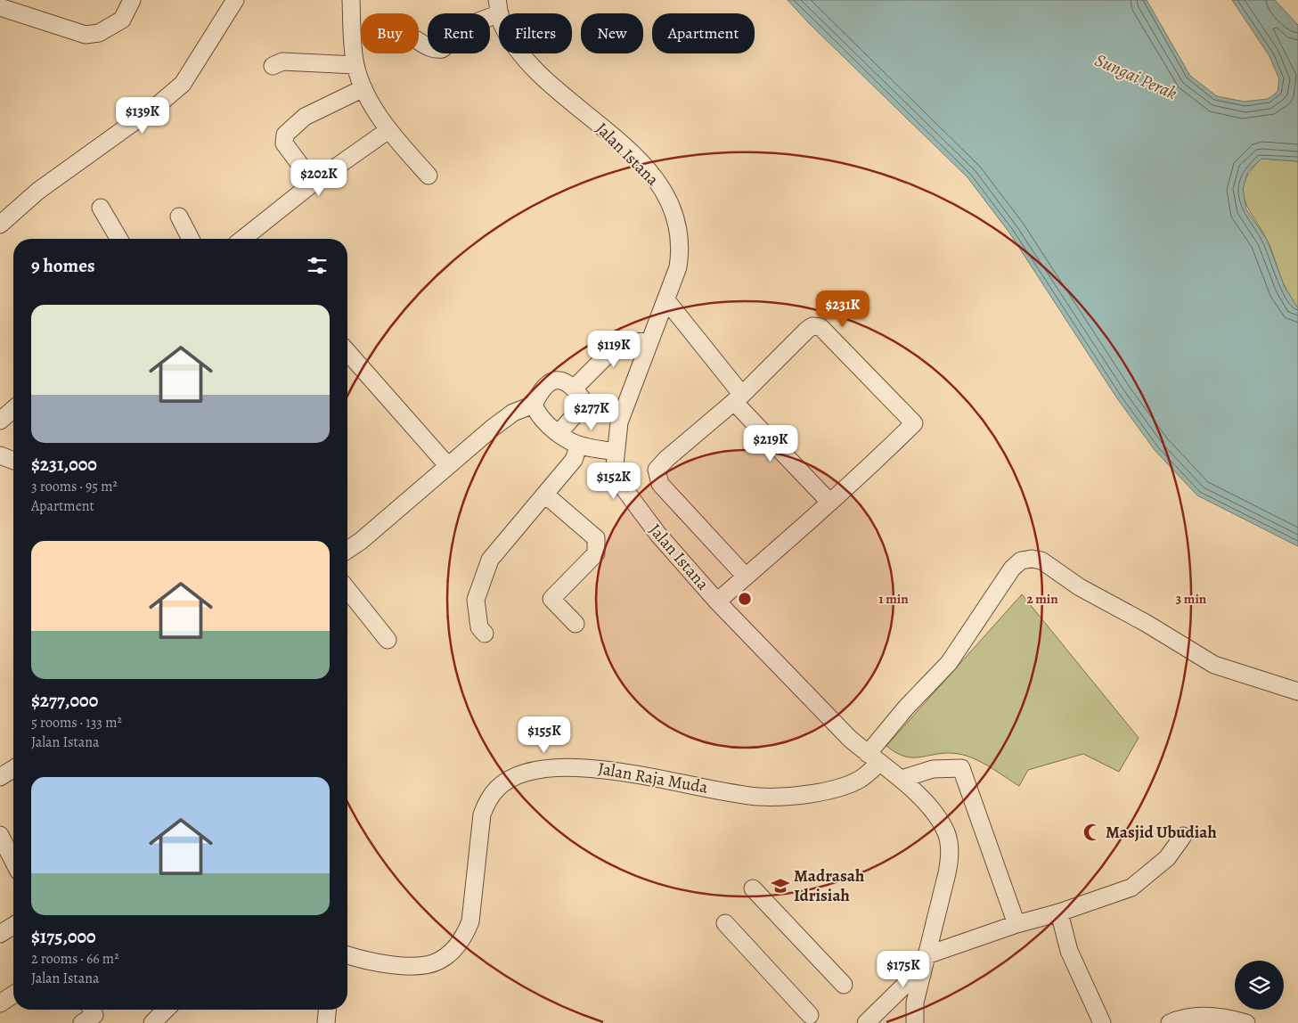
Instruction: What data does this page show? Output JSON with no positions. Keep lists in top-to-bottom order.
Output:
{
  "streets": {
    "street": ["Jalan Istana", "Jalan Raja Muda"]
  },
  "crossings": [
    ["Jalan Istana", "Jalan Raja Muda"]
  ],
  "water": ["Sungai Perak"],
  "places": {
    "mosque": ["Masjid Ubudiah"],
    "school or university": ["Madrasah Idrisiah"]
  },
  "page": {
    "chip": [
      "Buy",
      "Rent",
      "Filters",
      "New",
      "Apartment"
    ],
    "price": [
      "$139K",
      "$202K",
      "$231K",
      "$119K",
      "$277K",
      "$219K",
      "$152K",
      "$155K",
      "$175K"
    ],
    "heading": "9 homes",
    "list": [
      {
        "name": "$231,000",
        "note": "3 rooms · 95 m² · Apartment"
      },
      {
        "name": "$277,000",
        "note": "5 rooms · 133 m² · Jalan Istana"
      },
      {
        "name": "$175,000",
        "note": "2 rooms · 66 m² · Jalan Istana"
      }
    ]
  },
  "rings": ["1 min", "2 min", "3 min"]
}
